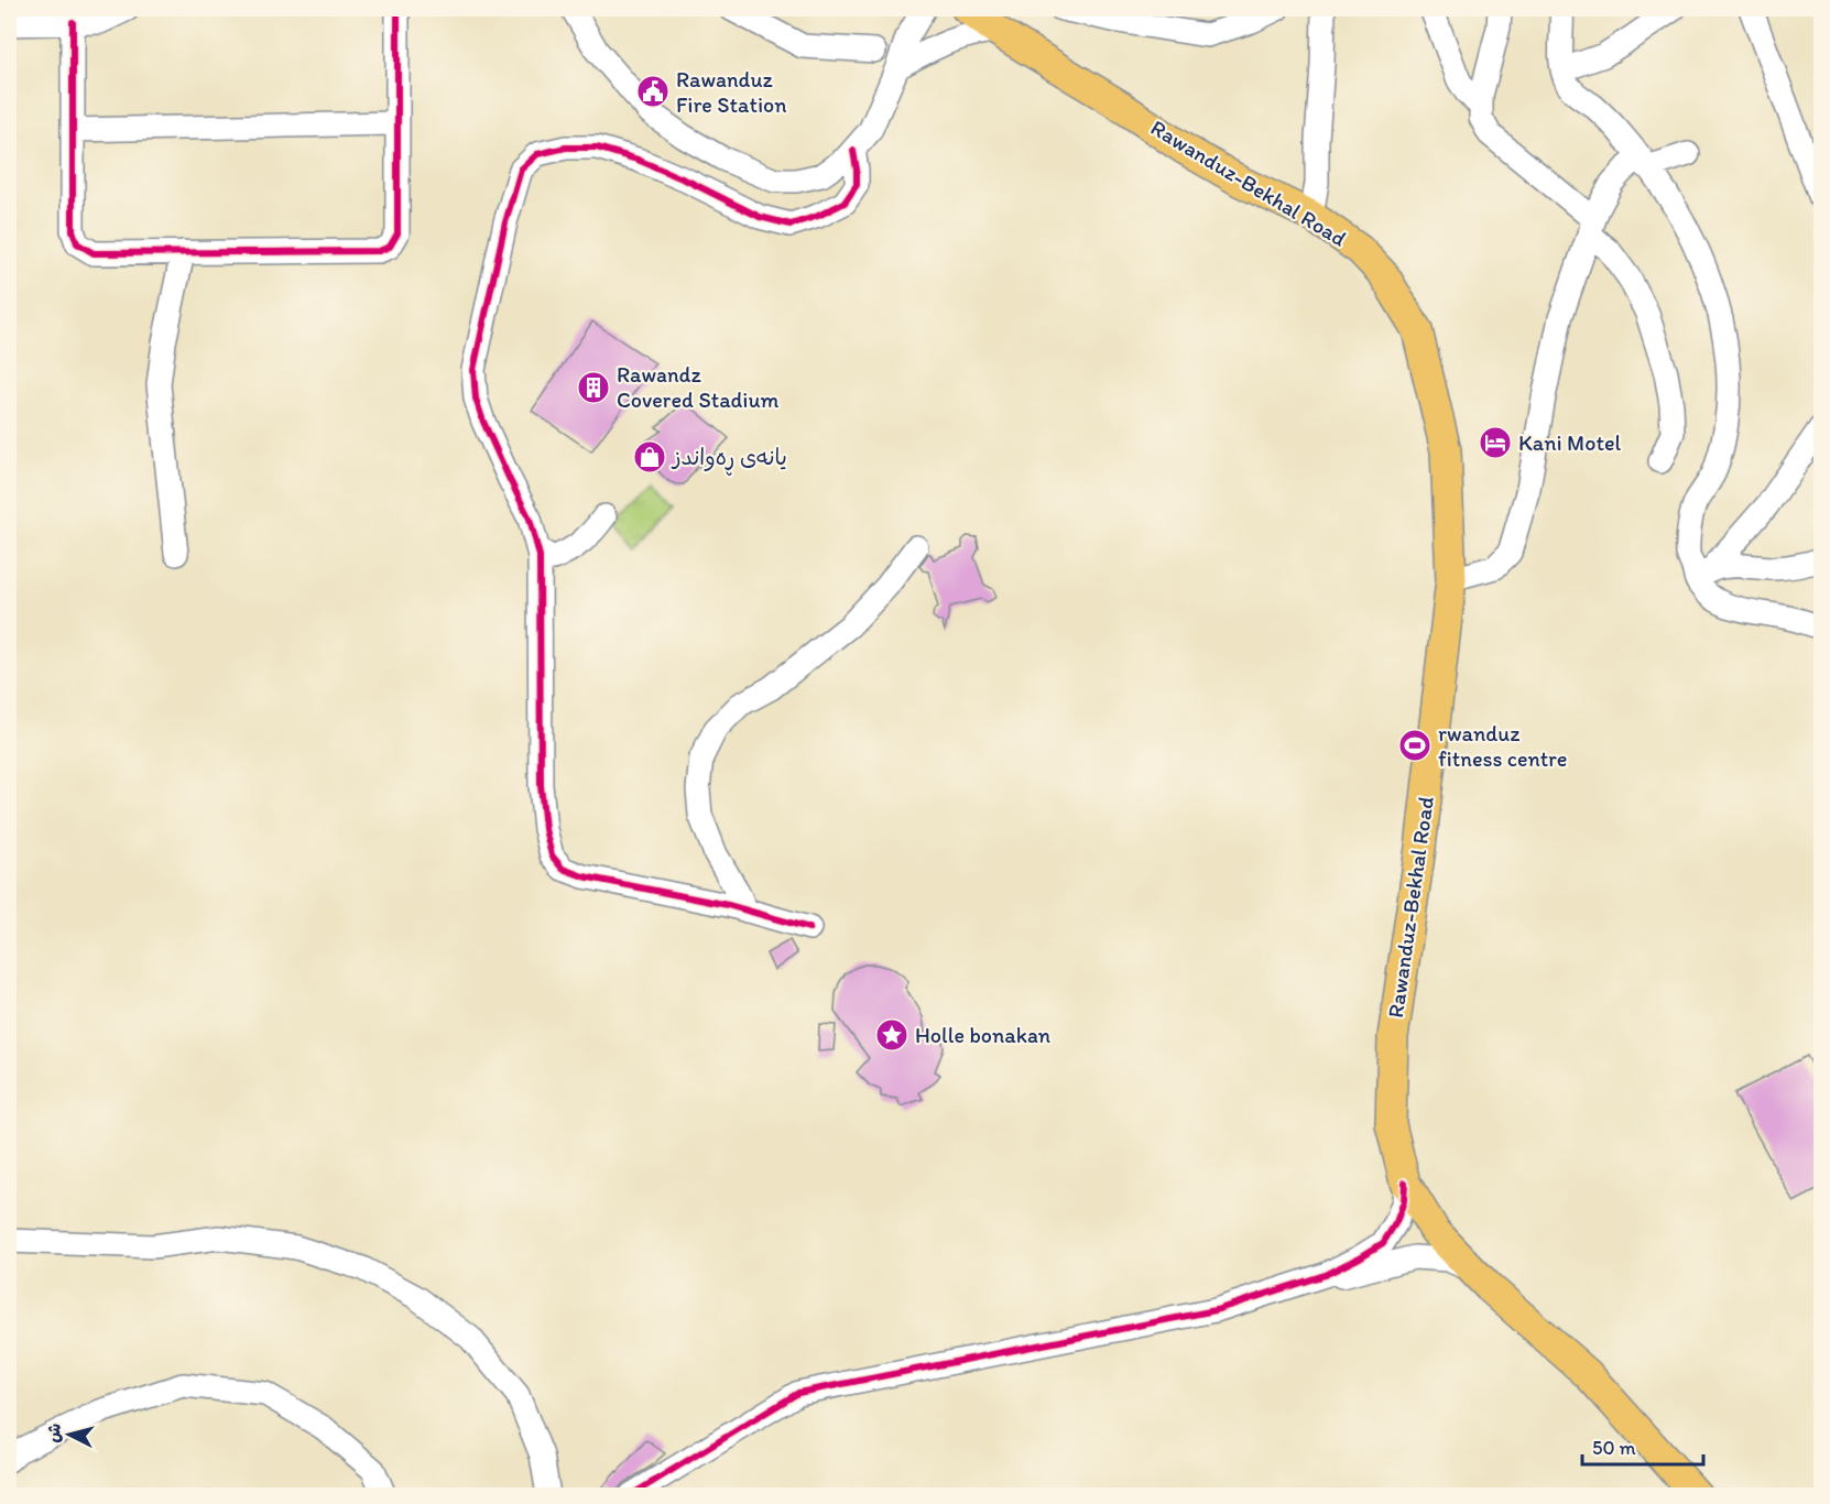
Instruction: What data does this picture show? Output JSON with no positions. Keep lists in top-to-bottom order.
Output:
{
  "streets": {
    "main road": ["Rawanduz-Bekhal Road"]
  },
  "places": {
    "public building": ["Rawanduz Fire Station"],
    "building": ["Rawandz Covered Stadium"],
    "hotel": ["Kani Motel"],
    "shop": ["یانەی ڕەواندز"],
    "sports": ["rwanduz fitness centre"],
    "place": ["Holle bonakan"]
  },
  "scale_bar": "50 m",
  "north": "left"
}
